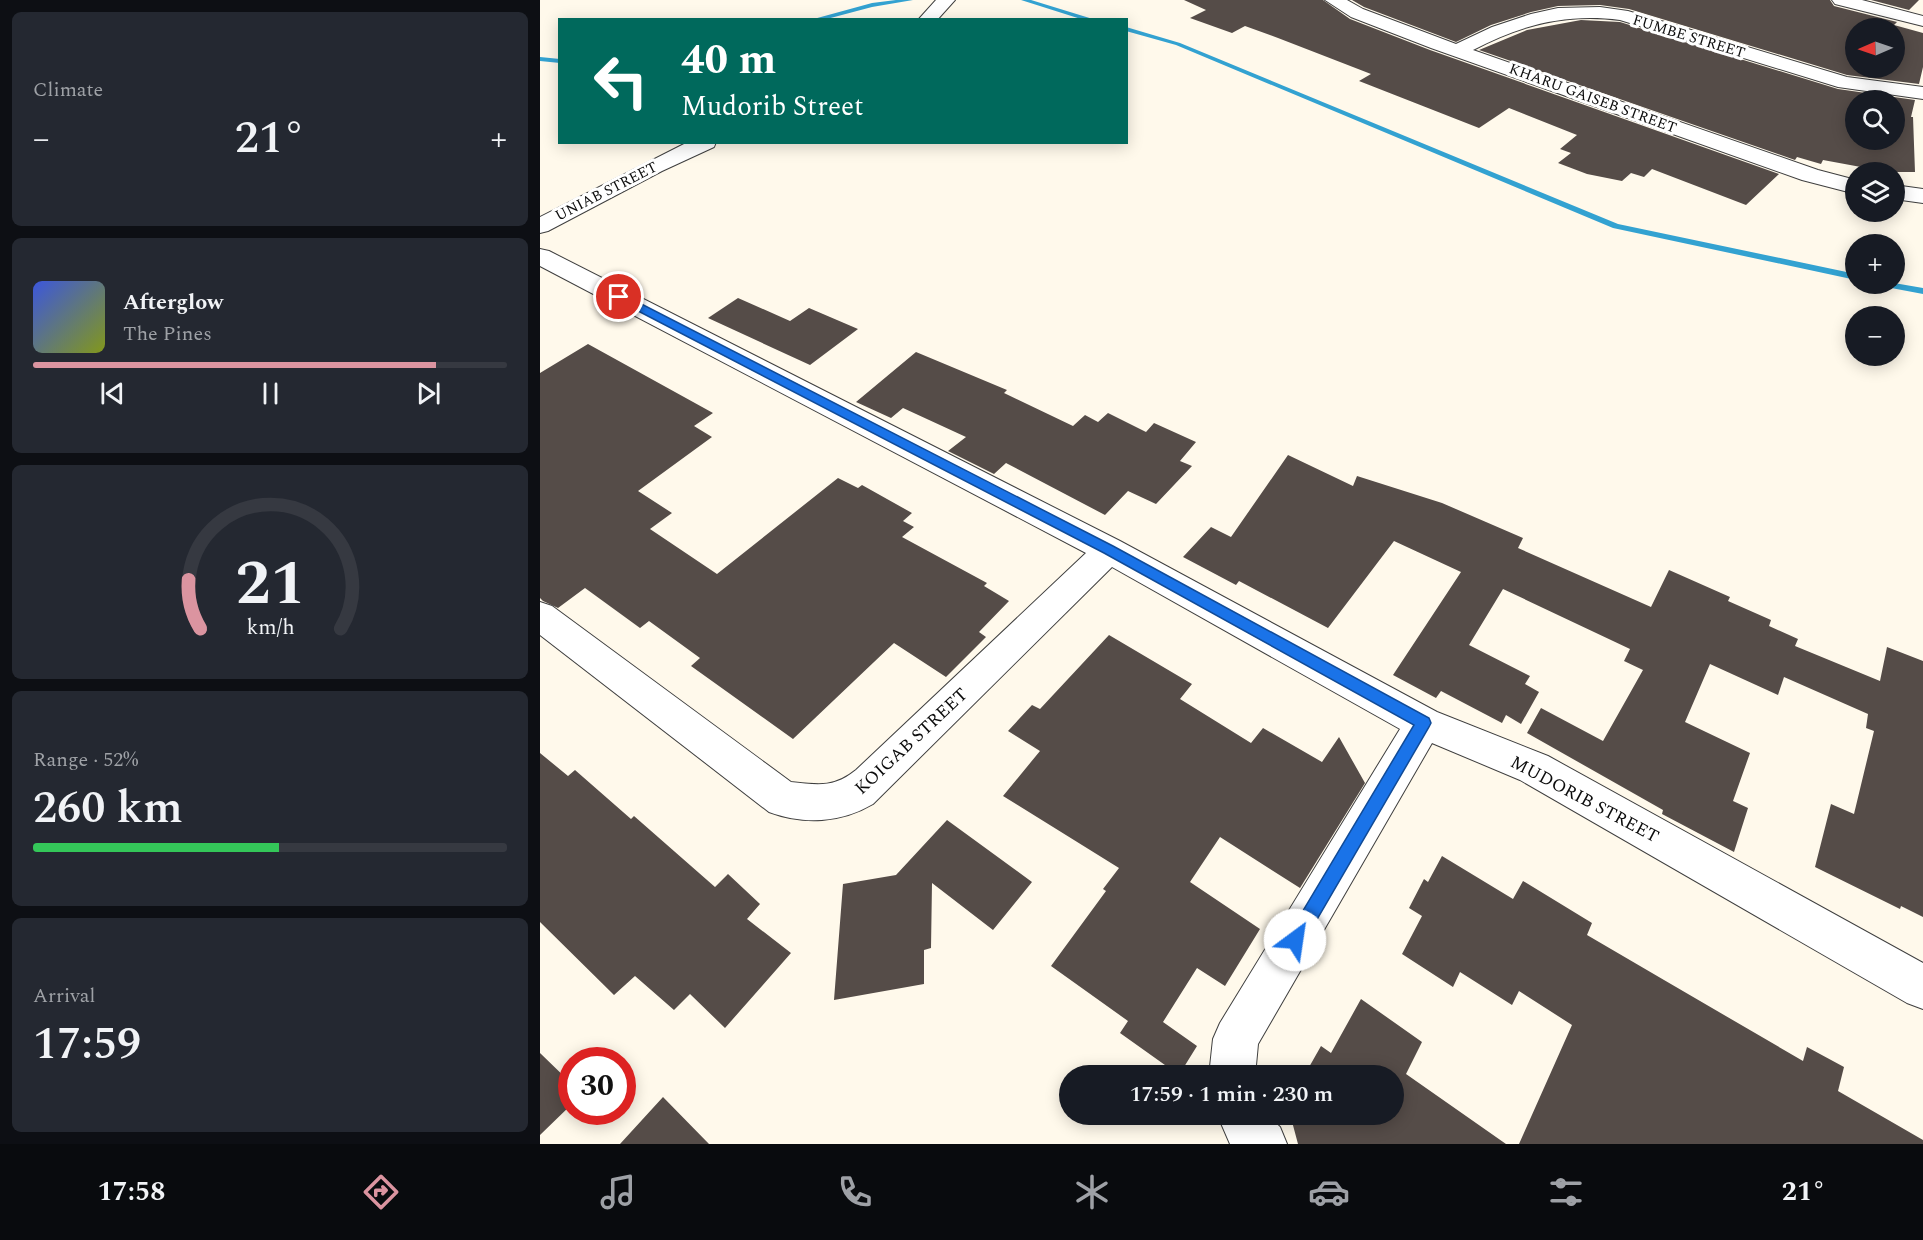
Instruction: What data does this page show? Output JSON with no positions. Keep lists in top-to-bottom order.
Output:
{
  "streets": {
    "street": [
      "FUMBE STREET",
      "KHARU GAISEB STREET",
      "UNIAB STREET",
      "KOIGAB STREET",
      "MUDORIB STREET"
    ]
  },
  "crossings": [
    ["FUMBE STREET", "KHARU GAISEB STREET"],
    ["KOIGAB STREET", "MUDORIB STREET"]
  ],
  "north": "left",
  "page": {
    "tile": [
      "Climate",
      ["Range · 52%", "260 km"],
      ["Arrival", "17:59"]
    ],
    "map_buttons": ["+", "−"],
    "turn": ["40 m", "Mudorib Street"],
    "heat": ["−", "21°", "+"],
    "song": ["Afterglow", "The Pines"],
    "limit": "30",
    "trip": "17:59 · 1 min · 230 m",
    "tabs": ["17:58", "21°"],
    "gauge": ["21", "km/h"]
  }
}
